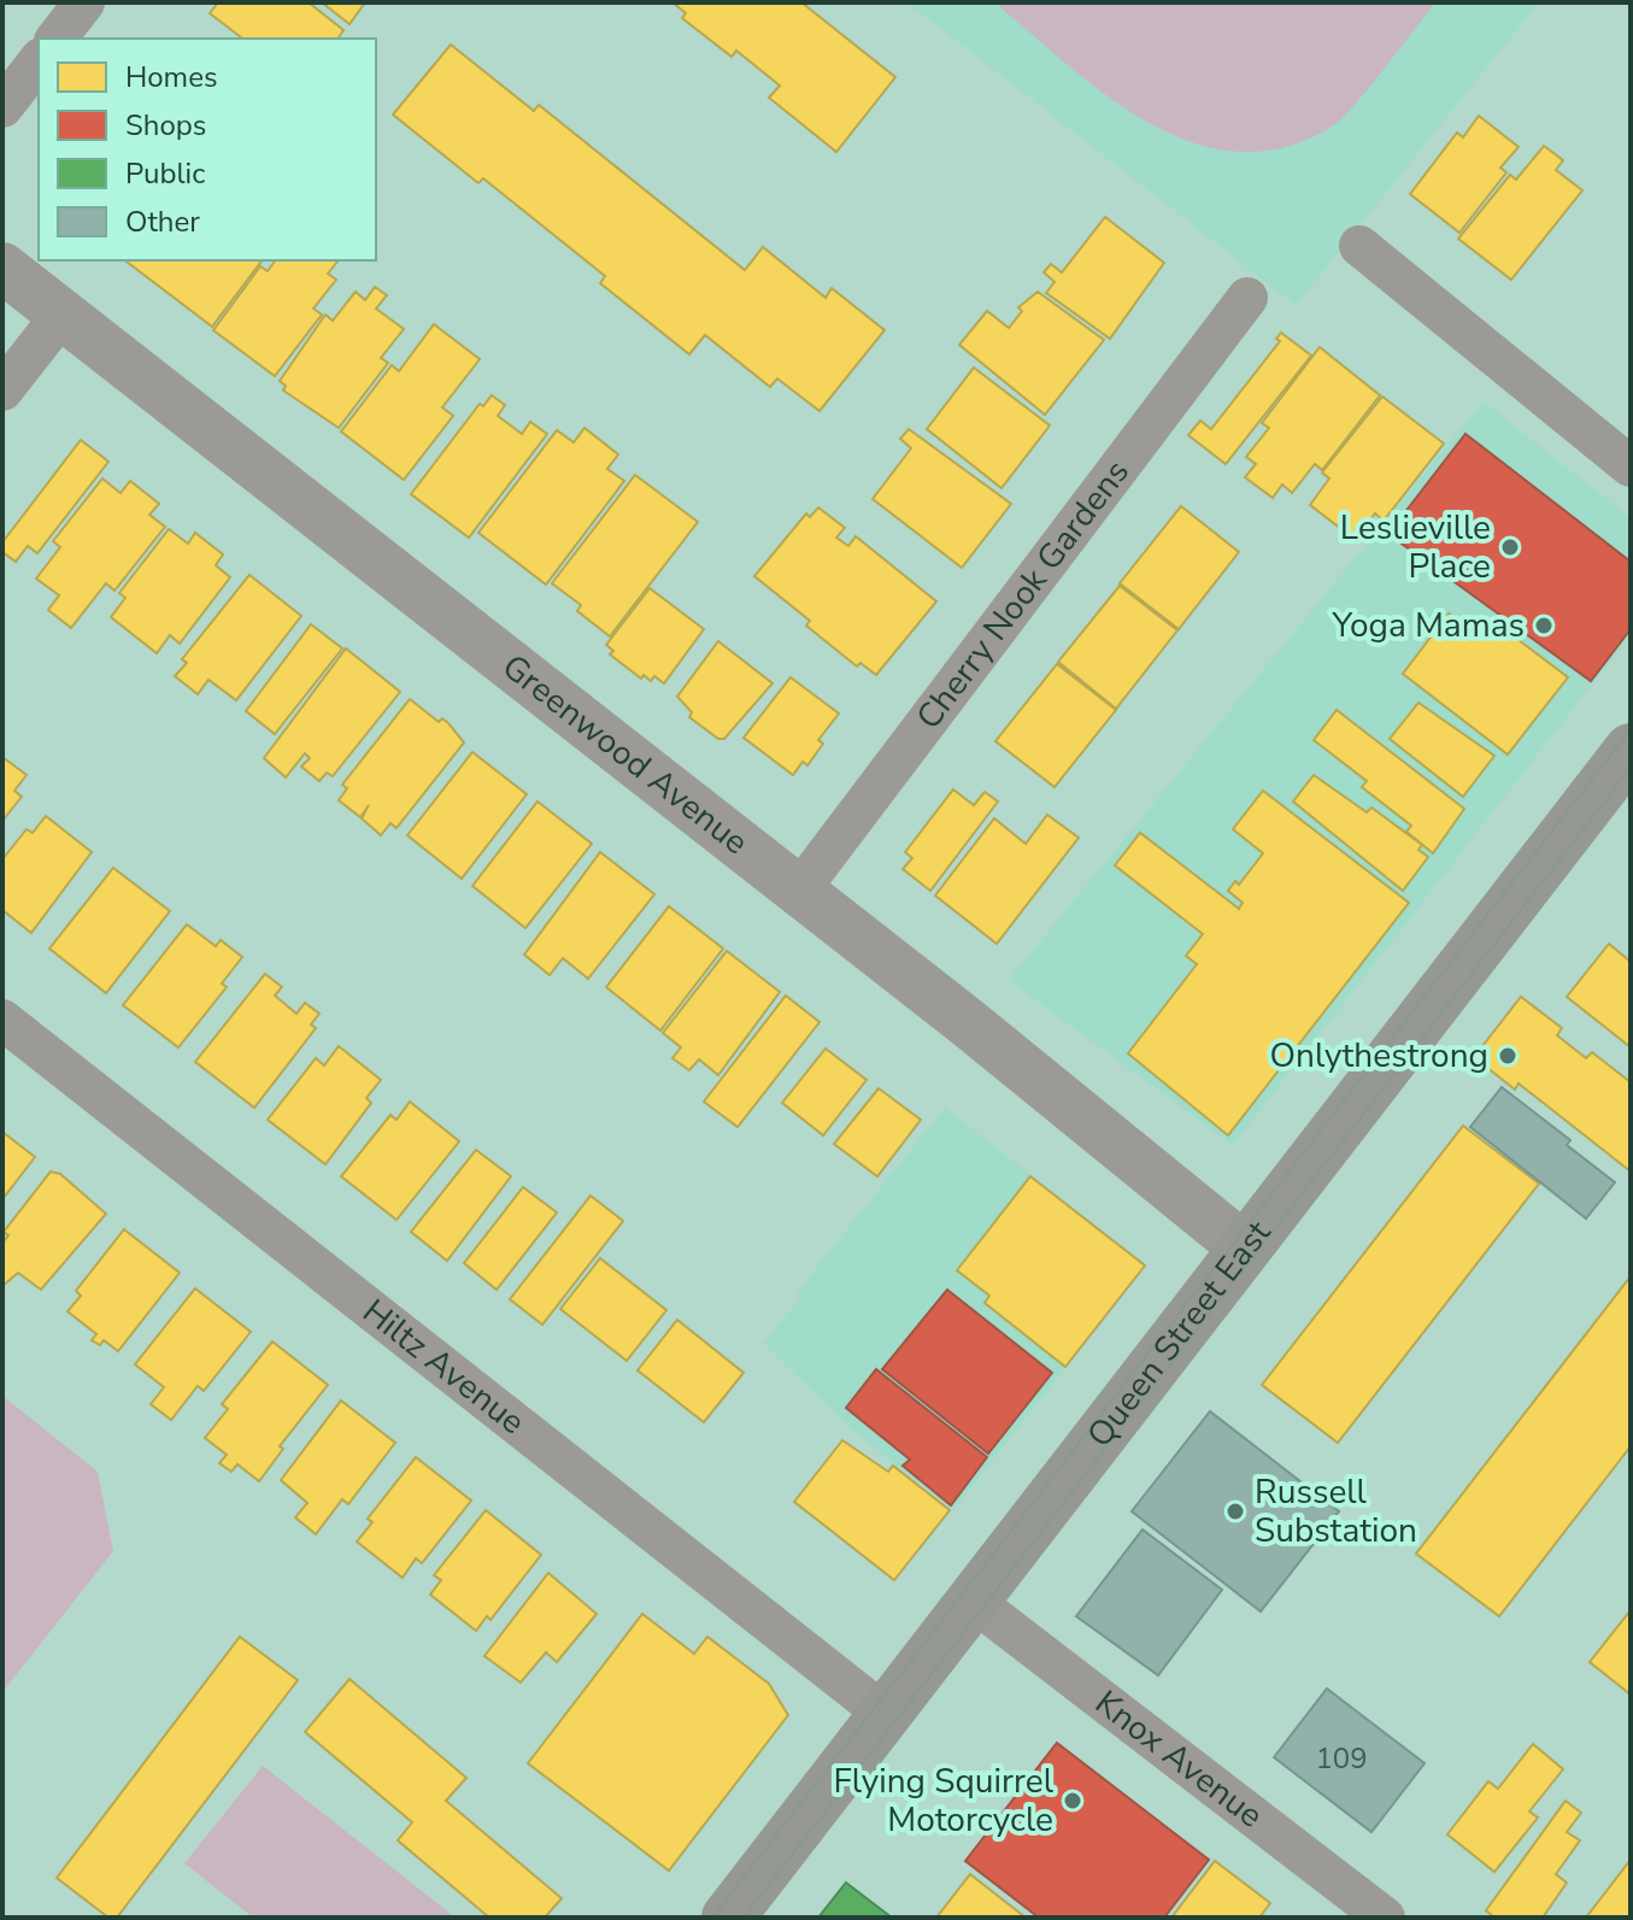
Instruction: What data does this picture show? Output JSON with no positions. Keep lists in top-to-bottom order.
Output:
{
  "streets": {
    "main road": ["Queen Street East"],
    "street": [
      "Cherry Nook Gardens",
      "Greenwood Avenue",
      "Hiltz Avenue",
      "Knox Avenue"
    ]
  },
  "crossings": [
    ["Cherry Nook Gardens", "Greenwood Avenue"],
    ["Greenwood Avenue", "Queen Street East"],
    ["Queen Street East", "Hiltz Avenue"],
    ["Queen Street East", "Knox Avenue"]
  ],
  "places": [
    "Leslieville Place",
    "Yoga Mamas",
    "Onlythestrong",
    "Russell Substation",
    "Flying Squirrel Motorcycle"
  ],
  "house_numbers": ["109"],
  "legend": [
    "Homes",
    "Shops",
    "Public",
    "Other"
  ]
}
